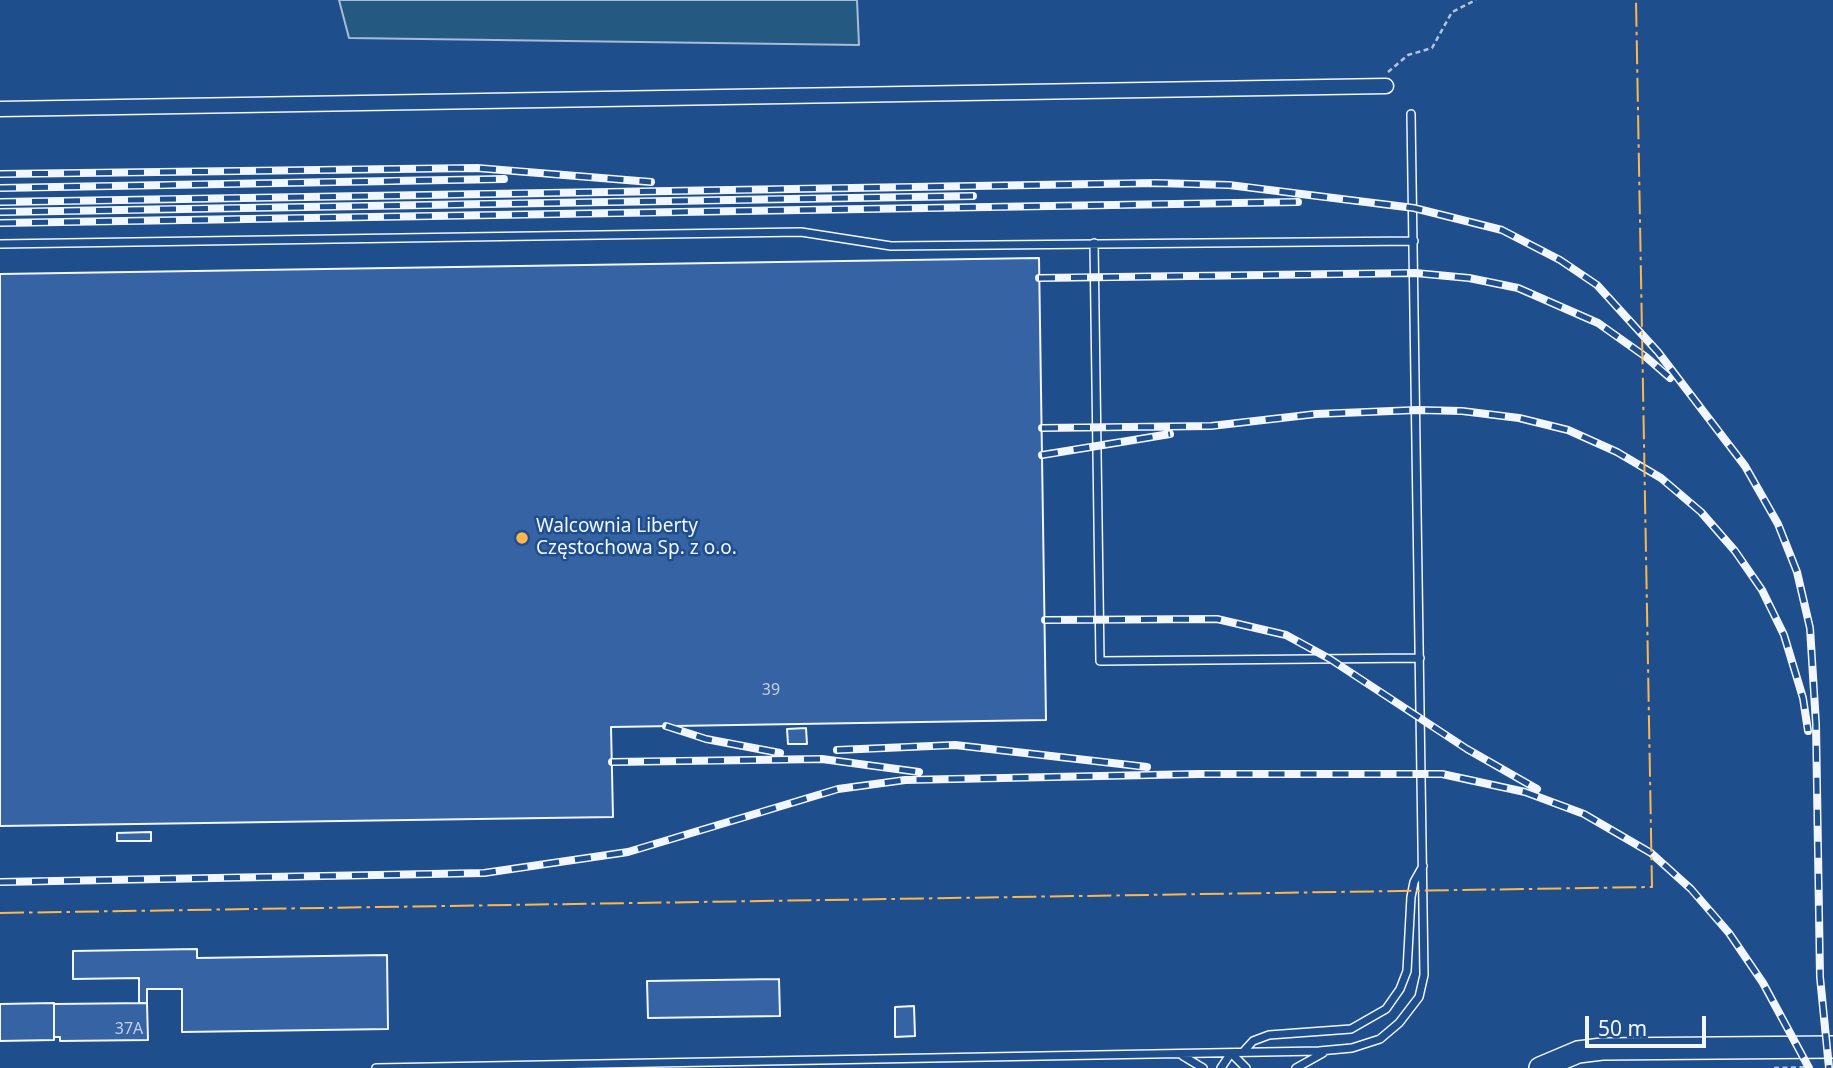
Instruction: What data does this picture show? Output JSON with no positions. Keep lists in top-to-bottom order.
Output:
{
  "places": ["Walcownia Liberty Częstochowa Sp. z o.o."],
  "house_numbers": ["39", "37A"],
  "scale_bar": "50 m"
}
